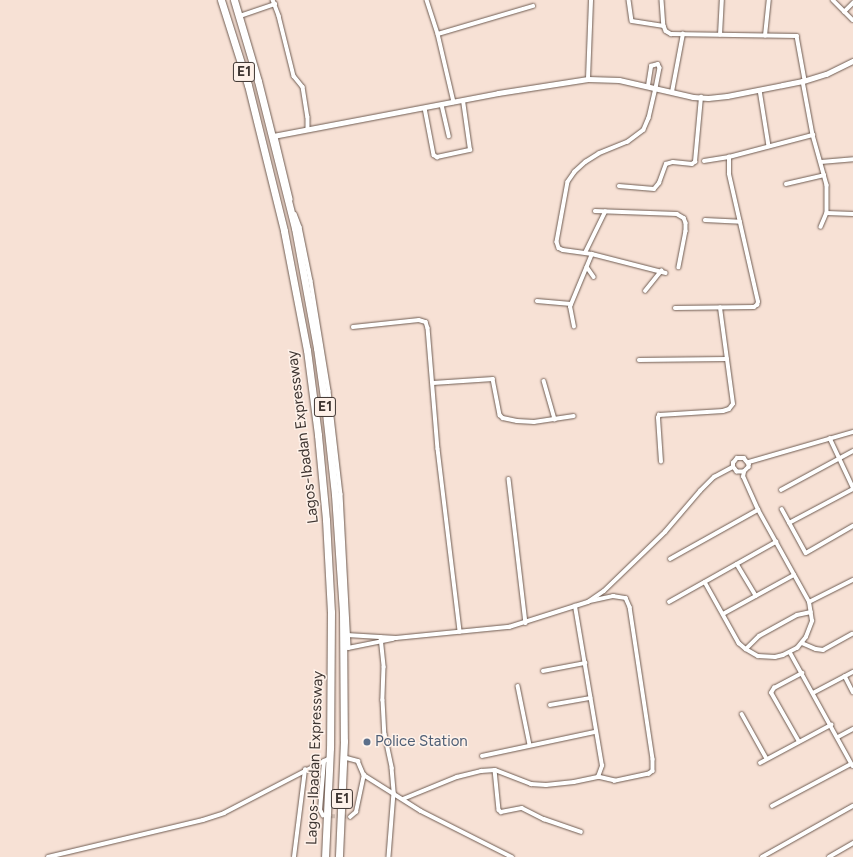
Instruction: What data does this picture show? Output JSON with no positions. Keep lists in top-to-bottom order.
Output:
{
  "streets": {
    "highway": ["E1", "Lagos-Ibadan Expressway"]
  },
  "places": ["Police Station"]
}
